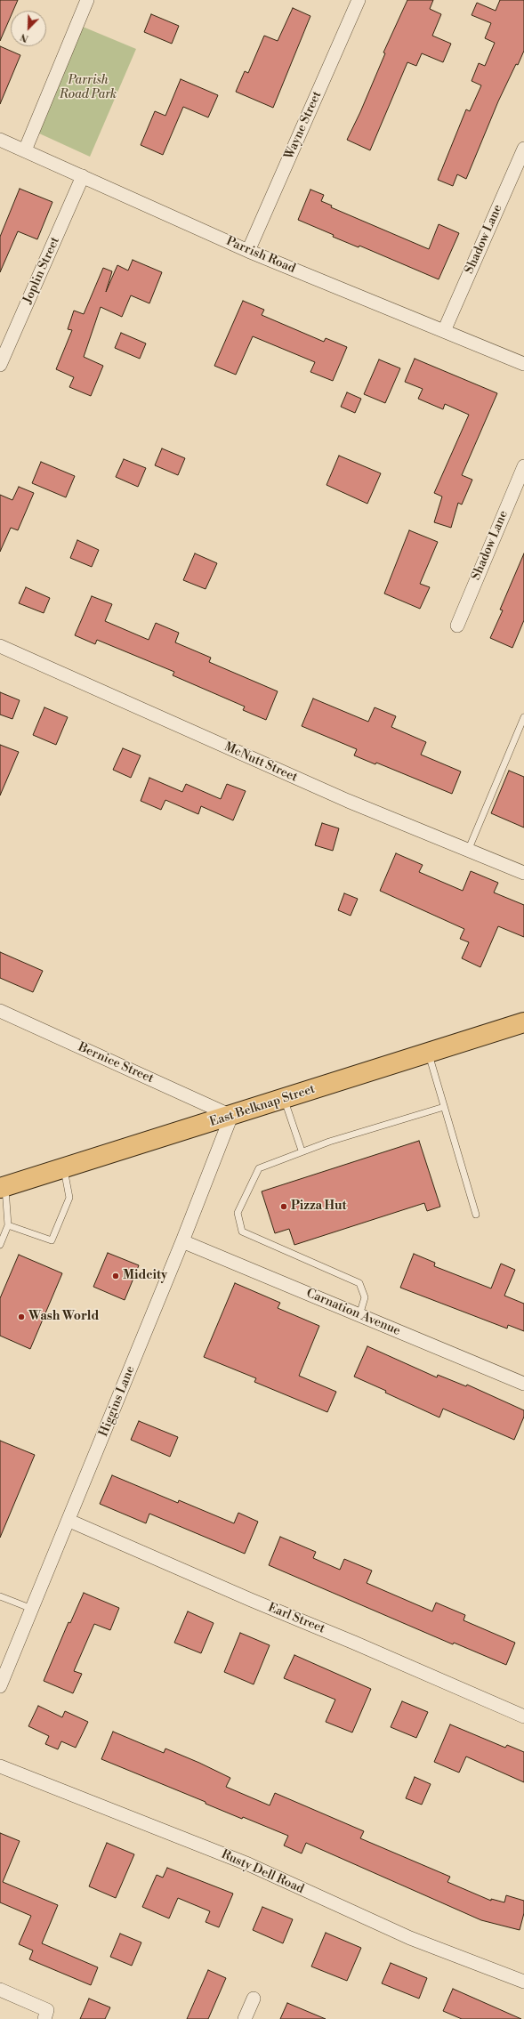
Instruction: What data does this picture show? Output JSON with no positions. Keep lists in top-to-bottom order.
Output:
{
  "streets": {
    "main road": ["East Belknap Street"],
    "street": [
      "Wayne Street",
      "Shadow Lane",
      "Parrish Road",
      "Joplin Street",
      "McNutt Street",
      "Bernice Street",
      "Carnation Avenue",
      "Higgins Lane",
      "Earl Street",
      "Rusty Dell Road"
    ]
  },
  "crossings": [
    ["Wayne Street", "Parrish Road"],
    ["Shadow Lane", "Parrish Road"],
    ["Parrish Road", "Joplin Street"],
    ["Bernice Street", "East Belknap Street"],
    ["Bernice Street", "Higgins Lane"],
    ["East Belknap Street", "Higgins Lane"],
    ["Carnation Avenue", "Higgins Lane"],
    ["Higgins Lane", "Earl Street"]
  ],
  "parks": ["Parrish Road Park"],
  "places": ["Pizza Hut", "Midcity", "Wash World"],
  "north": "bottom left"
}
